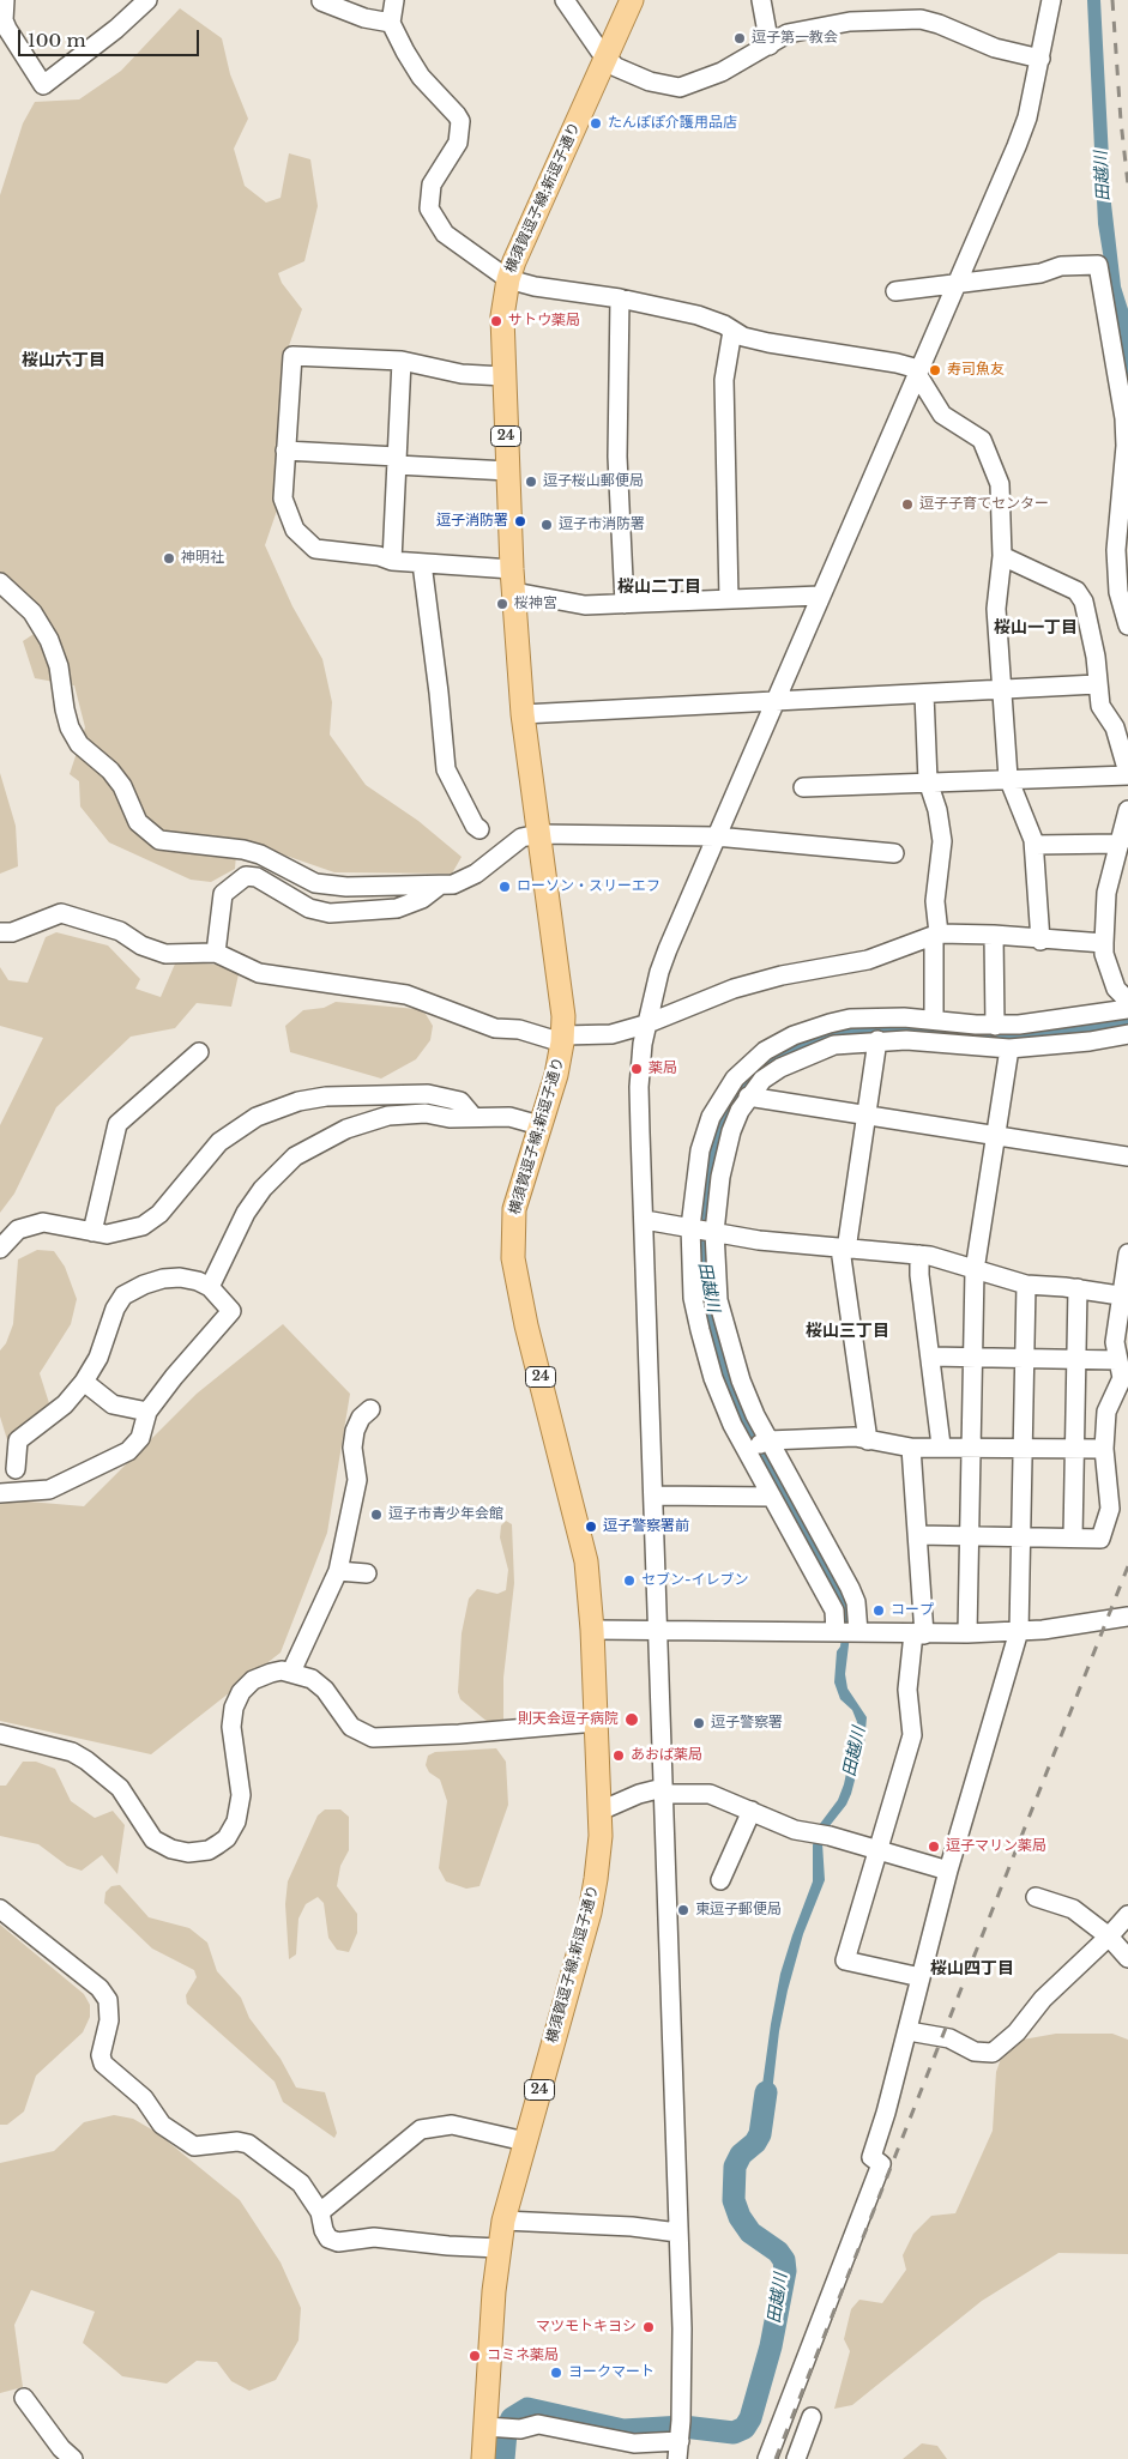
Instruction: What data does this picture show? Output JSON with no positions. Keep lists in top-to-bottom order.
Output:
{
  "streets": {
    "main road": ["横須賀逗子線;新逗子通り", "24"]
  },
  "districts": [
    "桜山六丁目",
    "桜山二丁目",
    "桜山一丁目",
    "桜山三丁目",
    "桜山四丁目"
  ],
  "water": ["田越川"],
  "places": [
    "逗子第一教会",
    "たんぽぽ介護用品店",
    "サトウ薬局",
    "寿司魚友",
    "逗子桜山郵便局",
    "逗子子育てセンター",
    "逗子消防署",
    "逗子市消防署",
    "神明社",
    "桜神宮",
    "ローソン・スリーエフ",
    "薬局",
    "逗子市青少年会館",
    "逗子警察署前",
    "セブン-イレブン",
    "コープ",
    "則天会逗子病院",
    "逗子警察署",
    "あおば薬局",
    "逗子マリン薬局",
    "東逗子郵便局",
    "マツモトキヨシ",
    "コミネ薬局",
    "ヨークマート"
  ],
  "scale_bar": "100 m"
}
